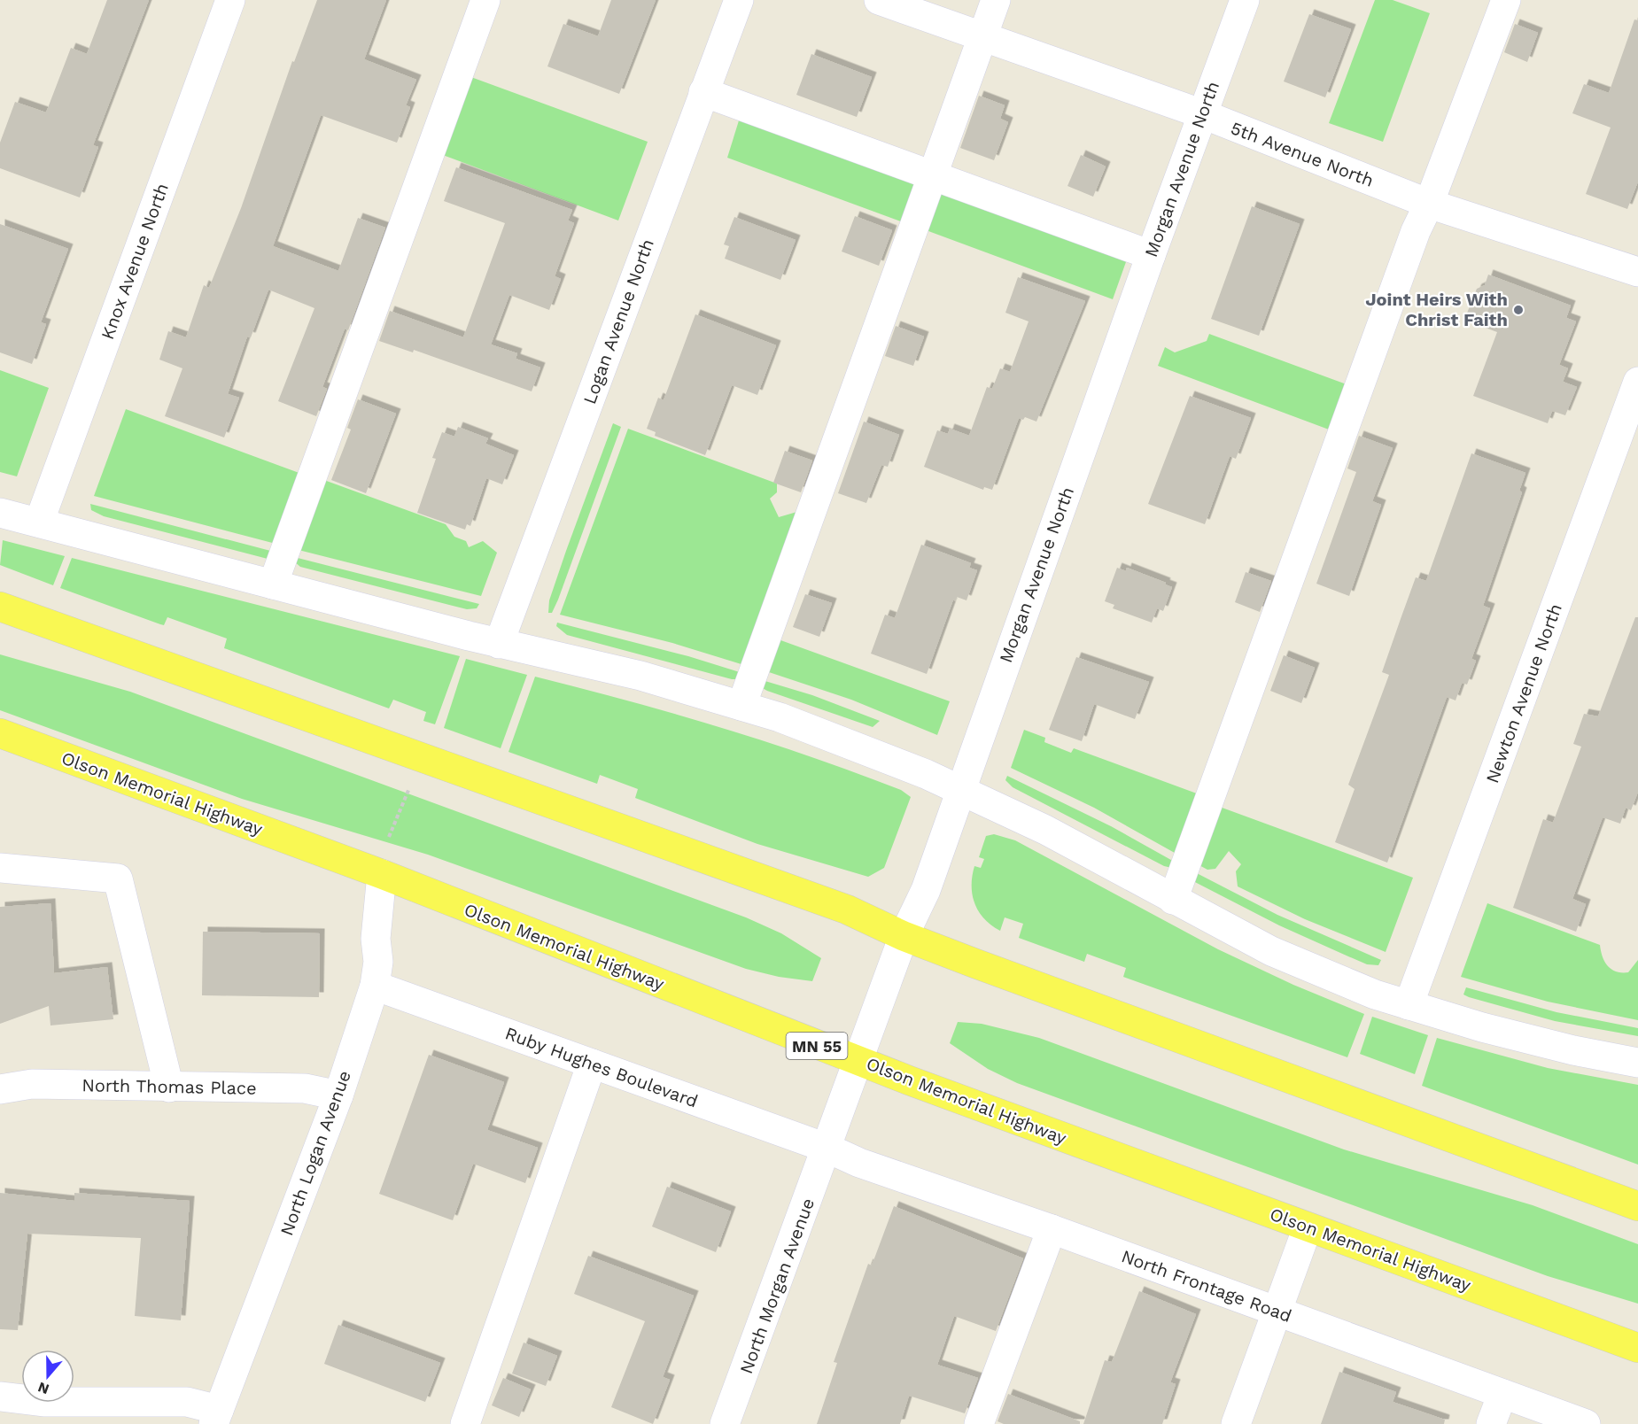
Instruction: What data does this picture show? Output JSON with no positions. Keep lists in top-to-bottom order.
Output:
{
  "streets": {
    "main road": ["Olson Memorial Highway", "MN 55"],
    "street": [
      "5th Avenue North",
      "Morgan Avenue North",
      "Knox Avenue North",
      "Logan Avenue North",
      "Newton Avenue North",
      "Ruby Hughes Boulevard",
      "North Thomas Place",
      "North Logan Avenue",
      "North Morgan Avenue",
      "North Frontage Road"
    ]
  },
  "crossings": [
    ["5th Avenue North", "Morgan Avenue North"],
    ["Morgan Avenue North", "Olson Memorial Highway"],
    ["Morgan Avenue North", "Ruby Hughes Boulevard"],
    ["Morgan Avenue North", "North Morgan Avenue"],
    ["Morgan Avenue North", "North Frontage Road"],
    ["Olson Memorial Highway", "North Logan Avenue"],
    ["Ruby Hughes Boulevard", "North Logan Avenue"],
    ["Ruby Hughes Boulevard", "North Morgan Avenue"],
    ["Ruby Hughes Boulevard", "North Frontage Road"],
    ["North Thomas Place", "North Logan Avenue"],
    ["North Morgan Avenue", "North Frontage Road"]
  ],
  "places": ["Joint Heirs With Christ Faith"],
  "north": "bottom"
}
